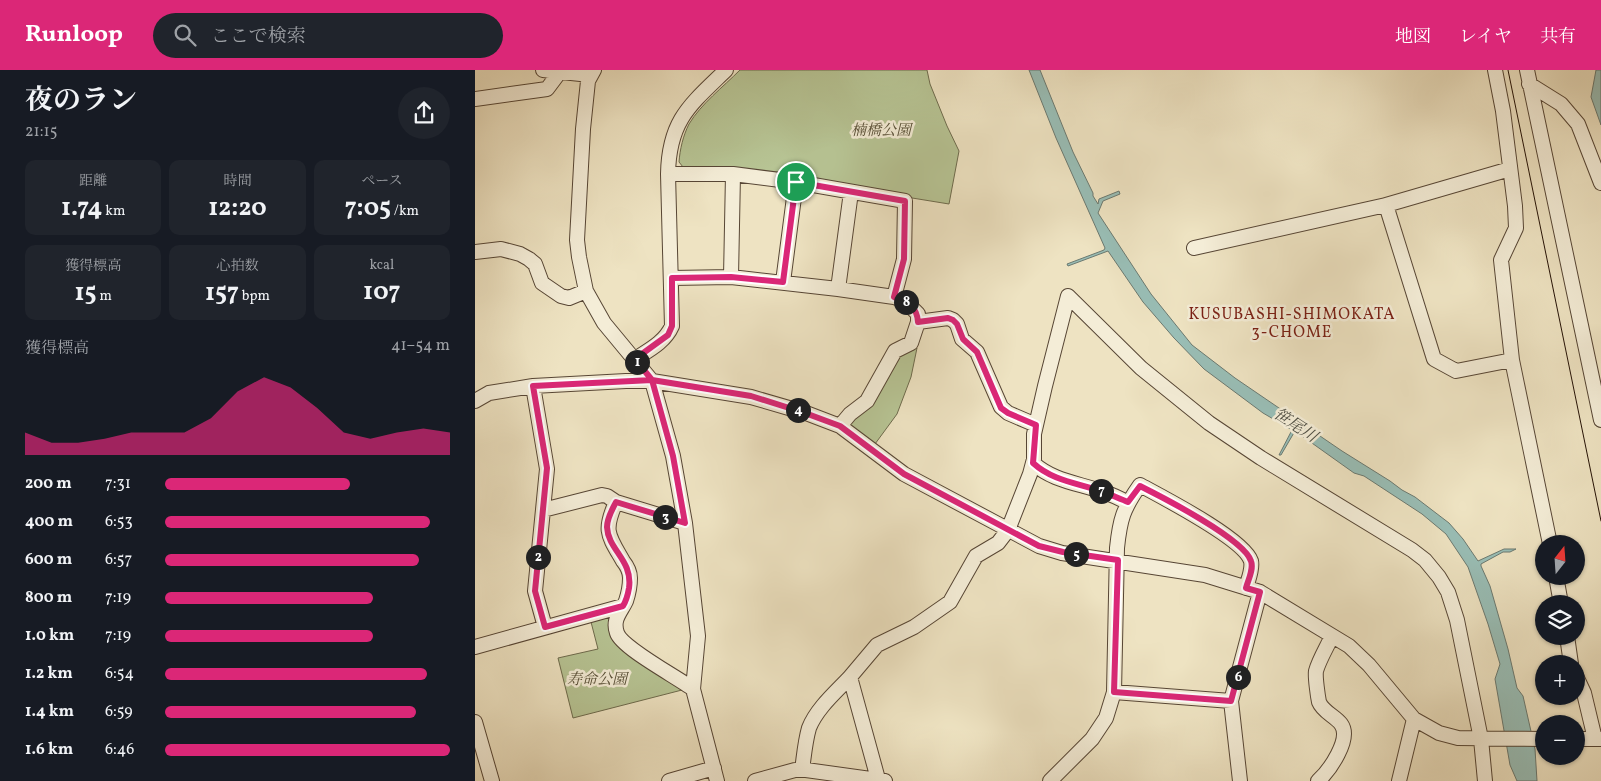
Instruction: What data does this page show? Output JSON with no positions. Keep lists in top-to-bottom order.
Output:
{
  "districts": ["KUSUBASHI-SHIMOKATA 3-CHOME"],
  "water": ["笹尾川"],
  "parks": ["楠橋公園", "寿命公園"],
  "north": "top",
  "page": {
    "header": "Runloop",
    "search": "ここで検索",
    "nav": ["地図", "レイヤ", "共有"],
    "heading": ["夜のラン", "21:15"],
    "stats": [
      ["距離", "1.74 km"],
      ["時間", "12:20"],
      ["ペース", "7:05 /km"],
      ["獲得標高", "15 m"],
      ["心拍数", "157 bpm"],
      ["kcal", "107"]
    ],
    "pins": [
      "8",
      "1",
      "4",
      "7",
      "3",
      "5",
      "2",
      "6"
    ],
    "chart": ["獲得標高", "41–54 m"],
    "list": [
      {
        "name": "200 m",
        "note": "7:31"
      },
      {
        "name": "400 m",
        "note": "6:53"
      },
      {
        "name": "600 m",
        "note": "6:57"
      },
      {
        "name": "800 m",
        "note": "7:19"
      },
      {
        "name": "1.0 km",
        "note": "7:19"
      },
      {
        "name": "1.2 km",
        "note": "6:54"
      },
      {
        "name": "1.4 km",
        "note": "6:59"
      },
      {
        "name": "1.6 km",
        "note": "6:46"
      }
    ],
    "map_buttons": ["+", "−"]
  }
}
